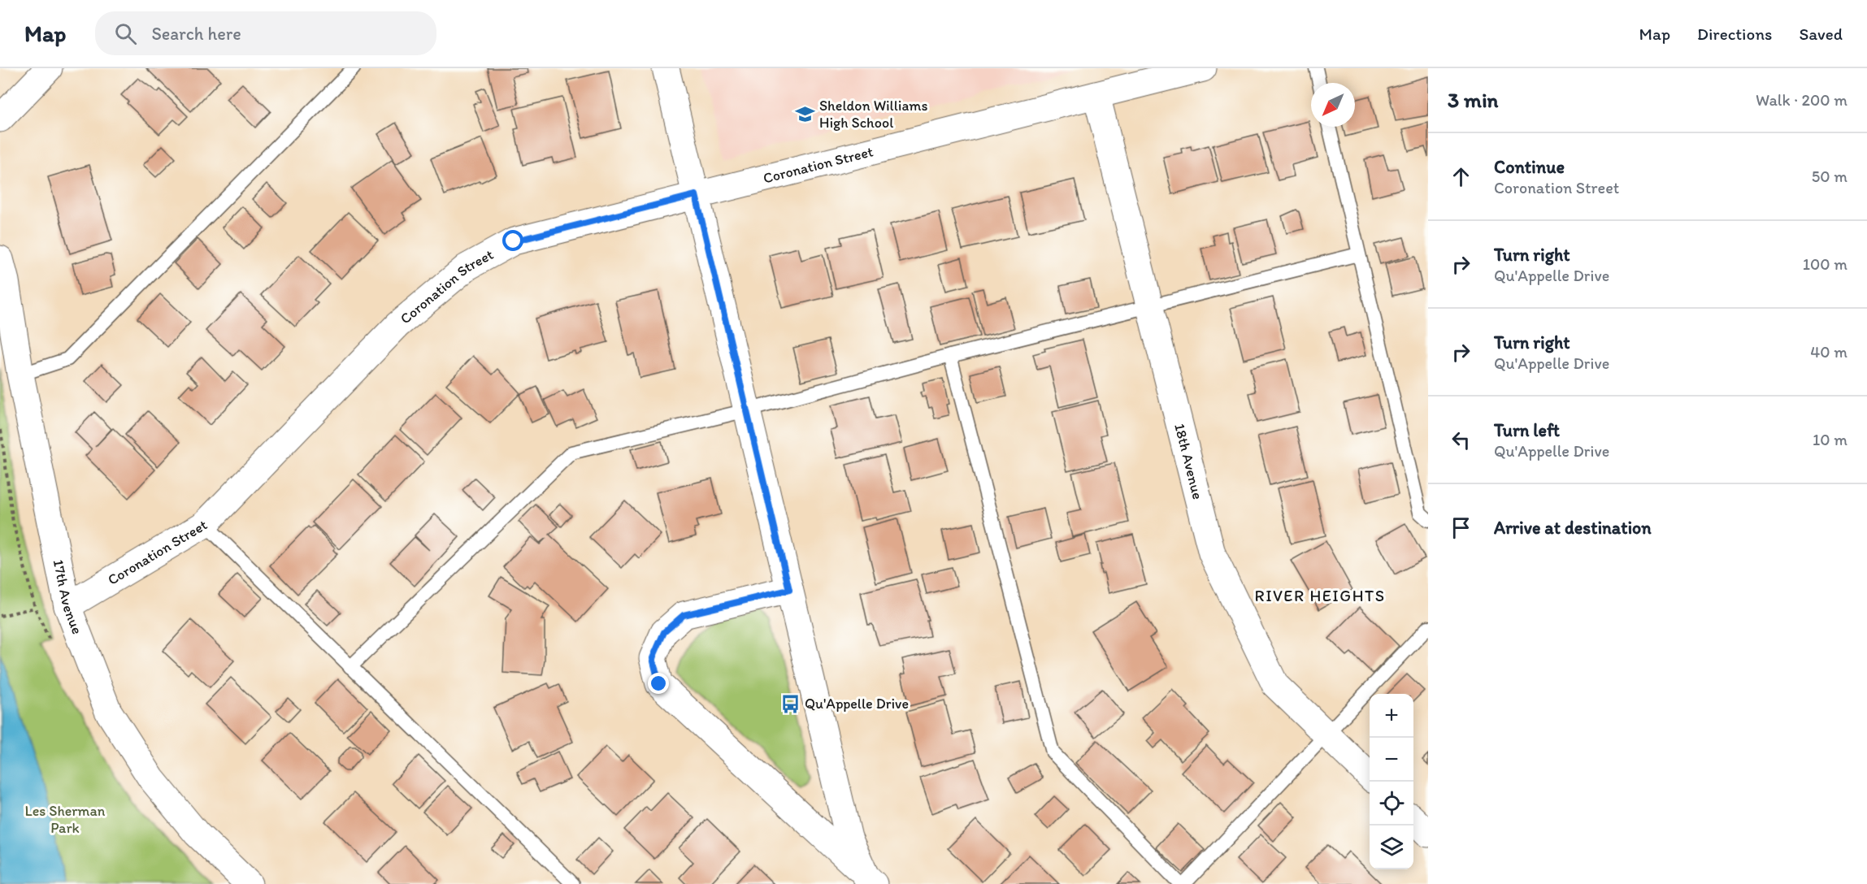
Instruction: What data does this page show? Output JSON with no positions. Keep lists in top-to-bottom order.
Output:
{
  "streets": {
    "street": ["Coronation Street", "18th Avenue", "17th Avenue"]
  },
  "crossings": [
    ["Coronation Street", "18th Avenue"],
    ["Coronation Street", "17th Avenue"]
  ],
  "districts": ["RIVER HEIGHTS"],
  "parks": ["Les Sherman Park"],
  "places": {
    "school or university": ["Sheldon Williams High School"],
    "bus stop": ["Qu'Appelle Drive"]
  },
  "north": "bottom left",
  "page": {
    "header": "Map",
    "search": "Search here",
    "nav": ["Map", "Directions", "Saved"],
    "heading": ["3 min", "Walk · 200 m"],
    "list": [
      ["Continue", "Coronation Street", "50 m"],
      ["Turn right", "Qu'Appelle Drive", "100 m"],
      ["Turn right", "Qu'Appelle Drive", "40 m"],
      ["Turn left", "Qu'Appelle Drive", "10 m"],
      "Arrive at destination"
    ],
    "map_buttons": ["+", "−"]
  }
}
